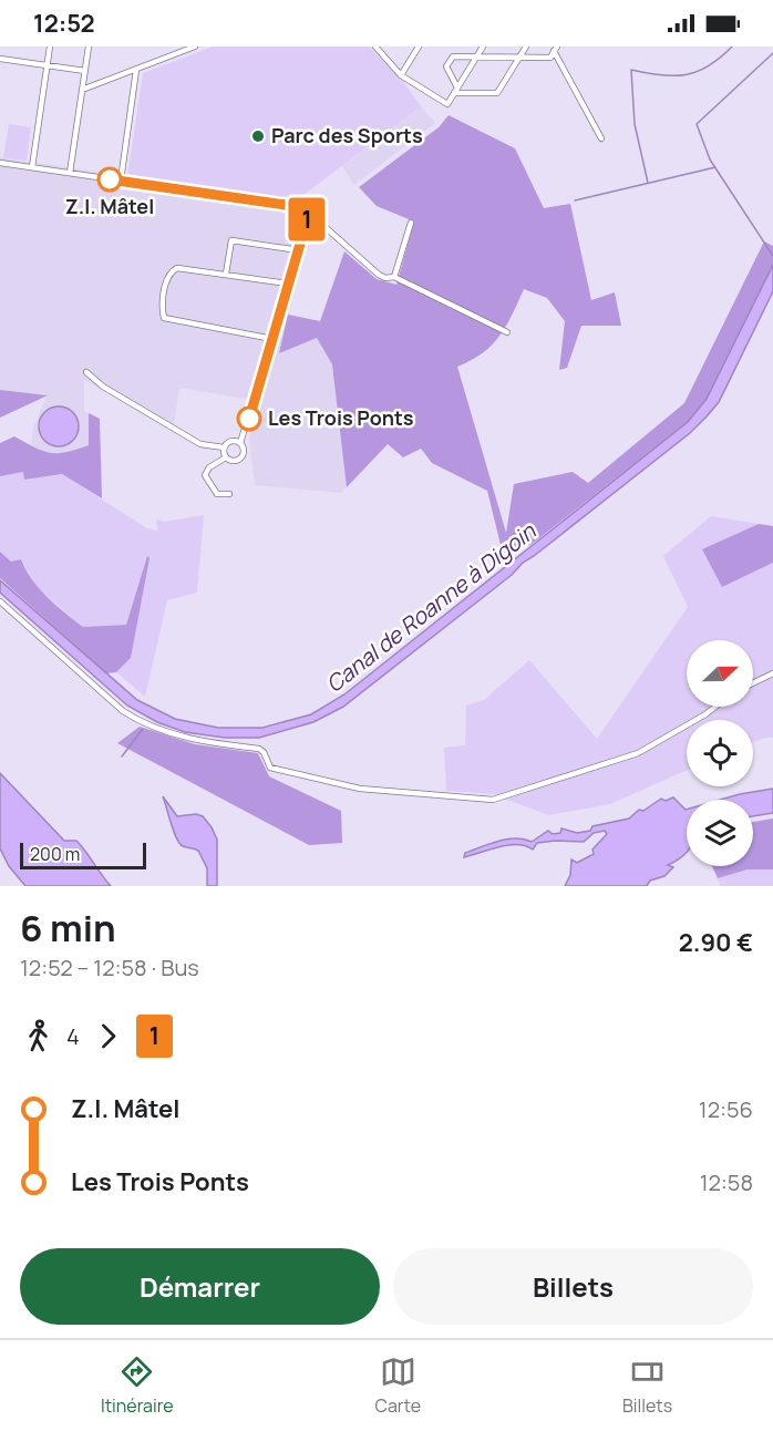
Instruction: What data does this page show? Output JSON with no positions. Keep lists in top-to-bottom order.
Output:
{
  "water": ["Canal de Roanne à Digoin"],
  "places": ["Parc des Sports", "Z.I. Mâtel", "Les Trois Ponts"],
  "lines": ["bus line 1"],
  "scale_bar": "200 m",
  "north": "right",
  "page": {
    "status": "12:52",
    "on_map": "1",
    "scale": "200 m",
    "heading": ["6 min", "12:52 – 12:58 · Bus", "2.90 €"],
    "legs": ["4", "1"],
    "list": [
      {
        "name": "Z.I. Mâtel",
        "value": "12:56"
      },
      {
        "name": "Les Trois Ponts",
        "value": "12:58"
      }
    ],
    "buttons": ["Démarrer", "Billets"],
    "tabs": ["Itinéraire", "Carte", "Billets"]
  }
}
